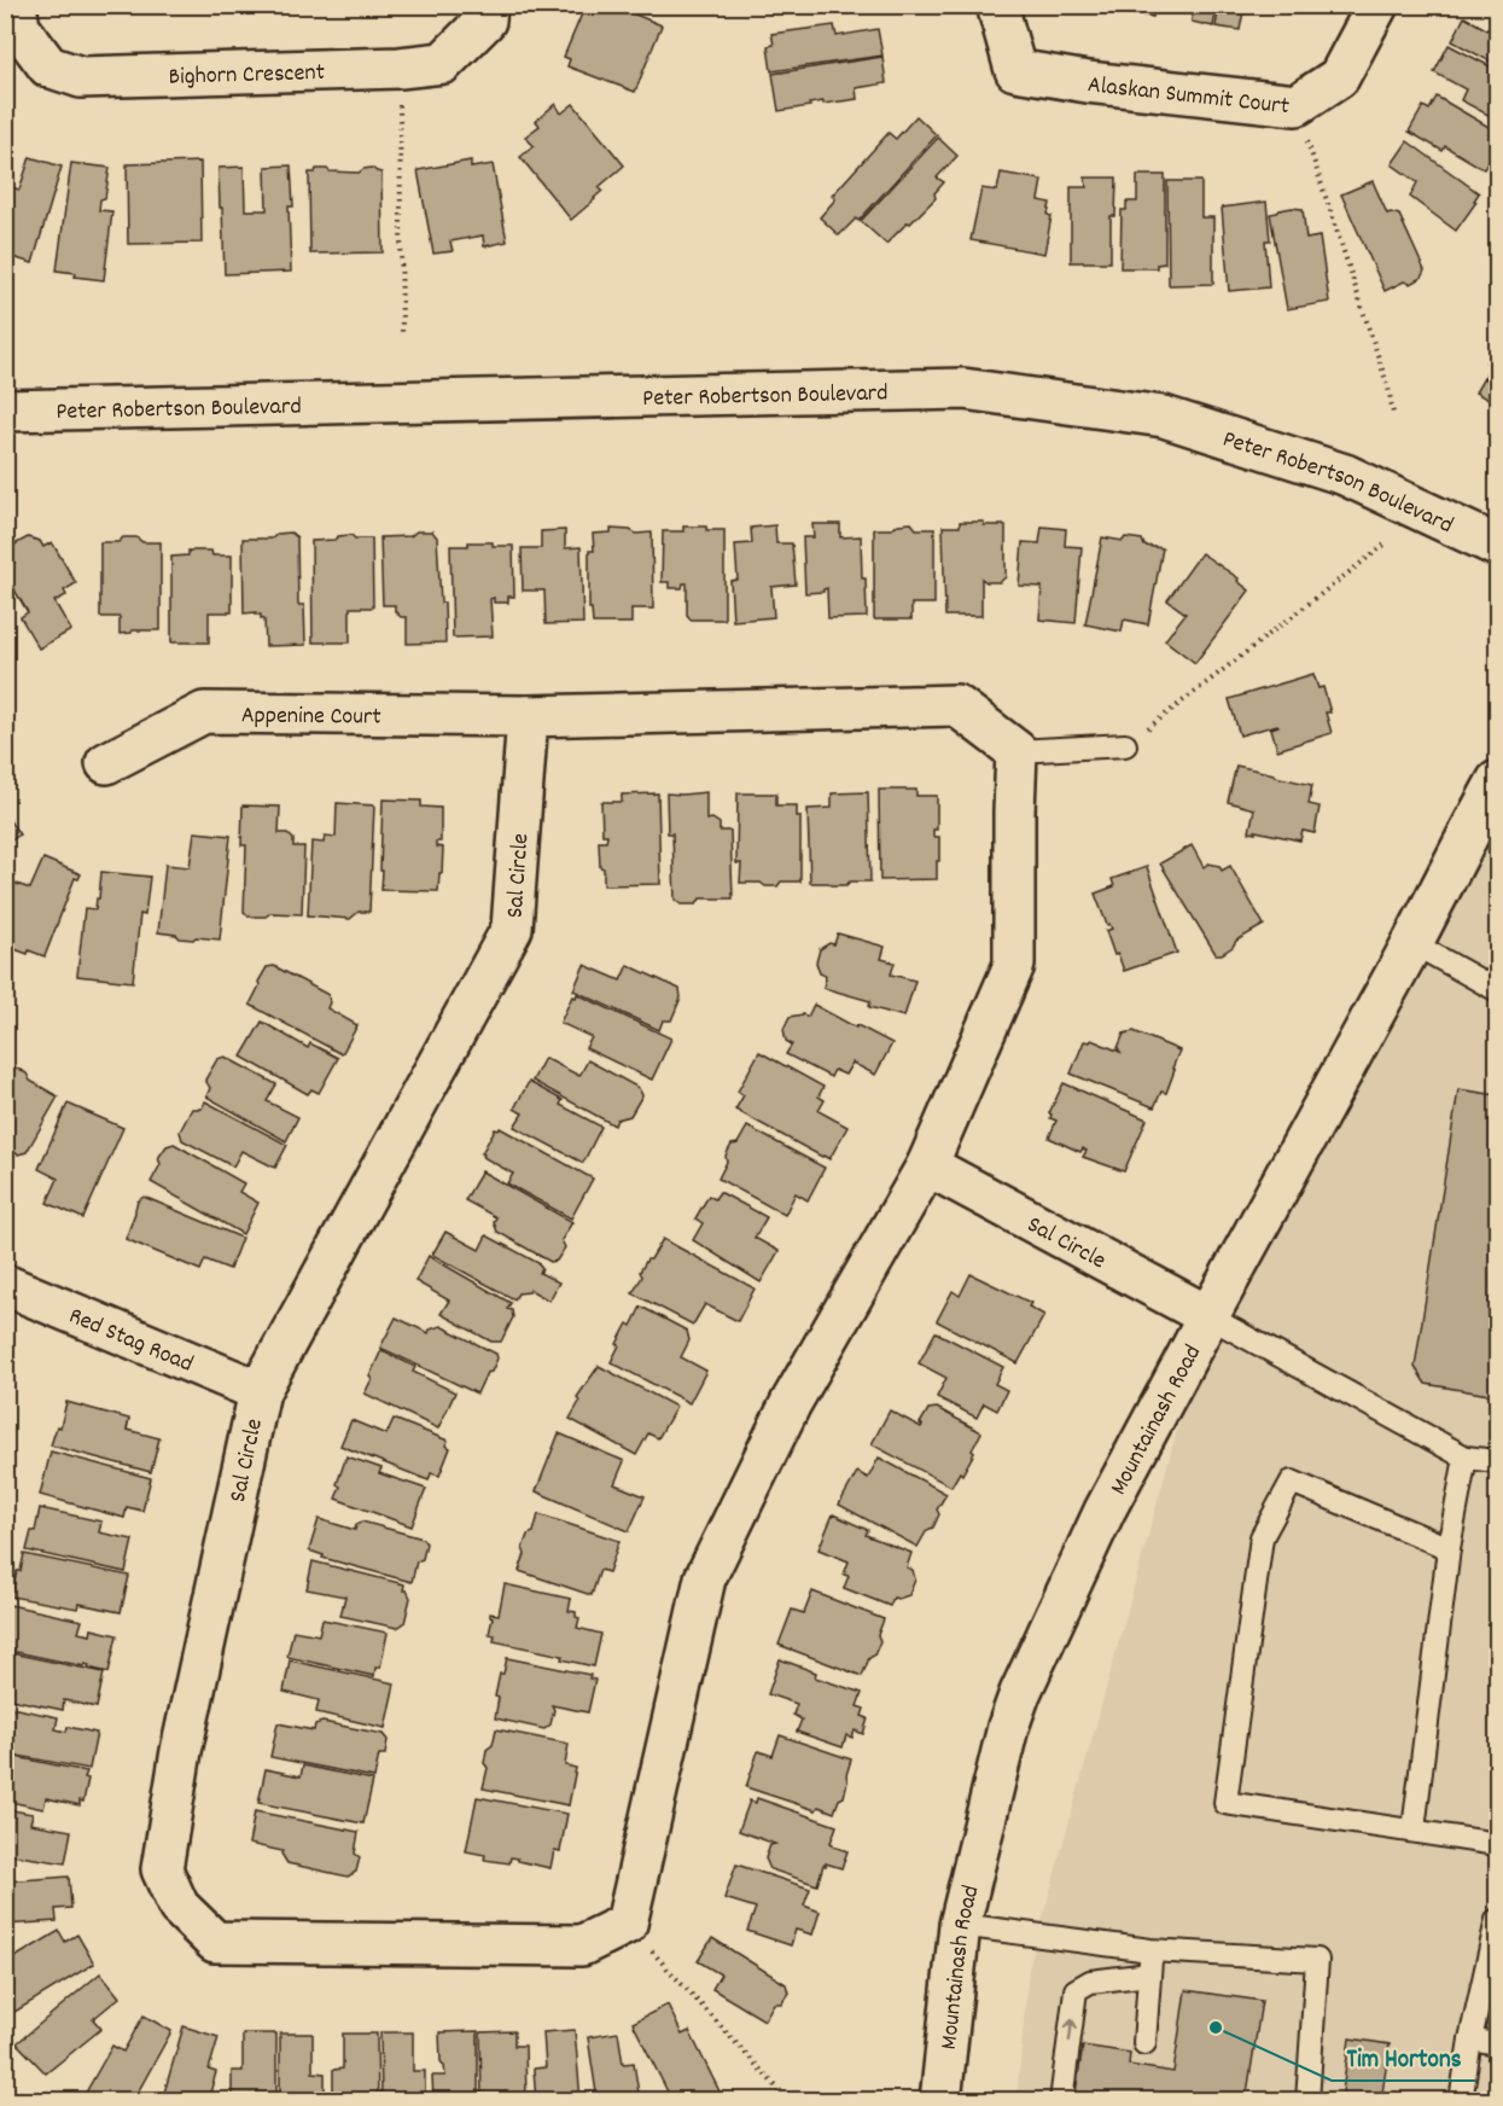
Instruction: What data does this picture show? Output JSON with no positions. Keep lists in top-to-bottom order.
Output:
{
  "streets": {
    "street": [
      "Bighorn Crescent",
      "Alaskan Summit Court",
      "Peter Robertson Boulevard",
      "Appenine Court",
      "Sal Circle",
      "Red Stag Road",
      "Mountainash Road"
    ]
  },
  "crossings": [
    ["Appenine Court", "Sal Circle"],
    ["Sal Circle", "Red Stag Road"],
    ["Sal Circle", "Mountainash Road"]
  ],
  "places": ["Tim Hortons"]
}
